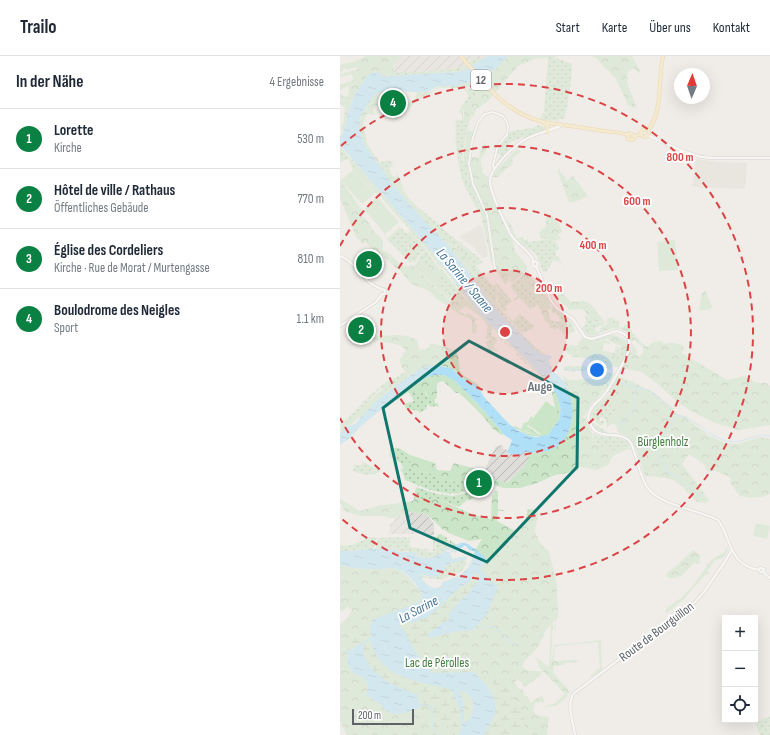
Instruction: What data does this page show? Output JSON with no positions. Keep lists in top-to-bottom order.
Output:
{
  "streets": {
    "main road": ["12", "Route de Bourguillon"]
  },
  "districts": ["Auge"],
  "water": ["La Sarine / Saane", "La Sarine"],
  "parks": ["Bürglenholz", "Lac de Pérolles"],
  "scale_bar": "200 m",
  "north": "top",
  "page": {
    "header": "Trailo",
    "nav": [
      "Start",
      "Karte",
      "Über uns",
      "Kontakt"
    ],
    "heading": ["In der Nähe", "4 Ergebnisse"],
    "pins": [
      "4",
      "3",
      "2",
      "1"
    ],
    "list": [
      {
        "mark": "1",
        "name": "Lorette",
        "note": "Kirche",
        "value": "530 m"
      },
      {
        "mark": "2",
        "name": "Hôtel de ville / Rathaus",
        "note": "Öffentliches Gebäude",
        "value": "770 m"
      },
      {
        "mark": "3",
        "name": "Église des Cordeliers",
        "note": "Kirche · Rue de Morat / Murtengasse",
        "value": "810 m"
      },
      {
        "mark": "4",
        "name": "Boulodrome des Neigles",
        "note": "Sport",
        "value": "1.1 km"
      }
    ],
    "map_buttons": ["+", "−"],
    "scale": "200 m"
  },
  "rings": [
    "800 m",
    "600 m",
    "400 m",
    "200 m"
  ]
}
